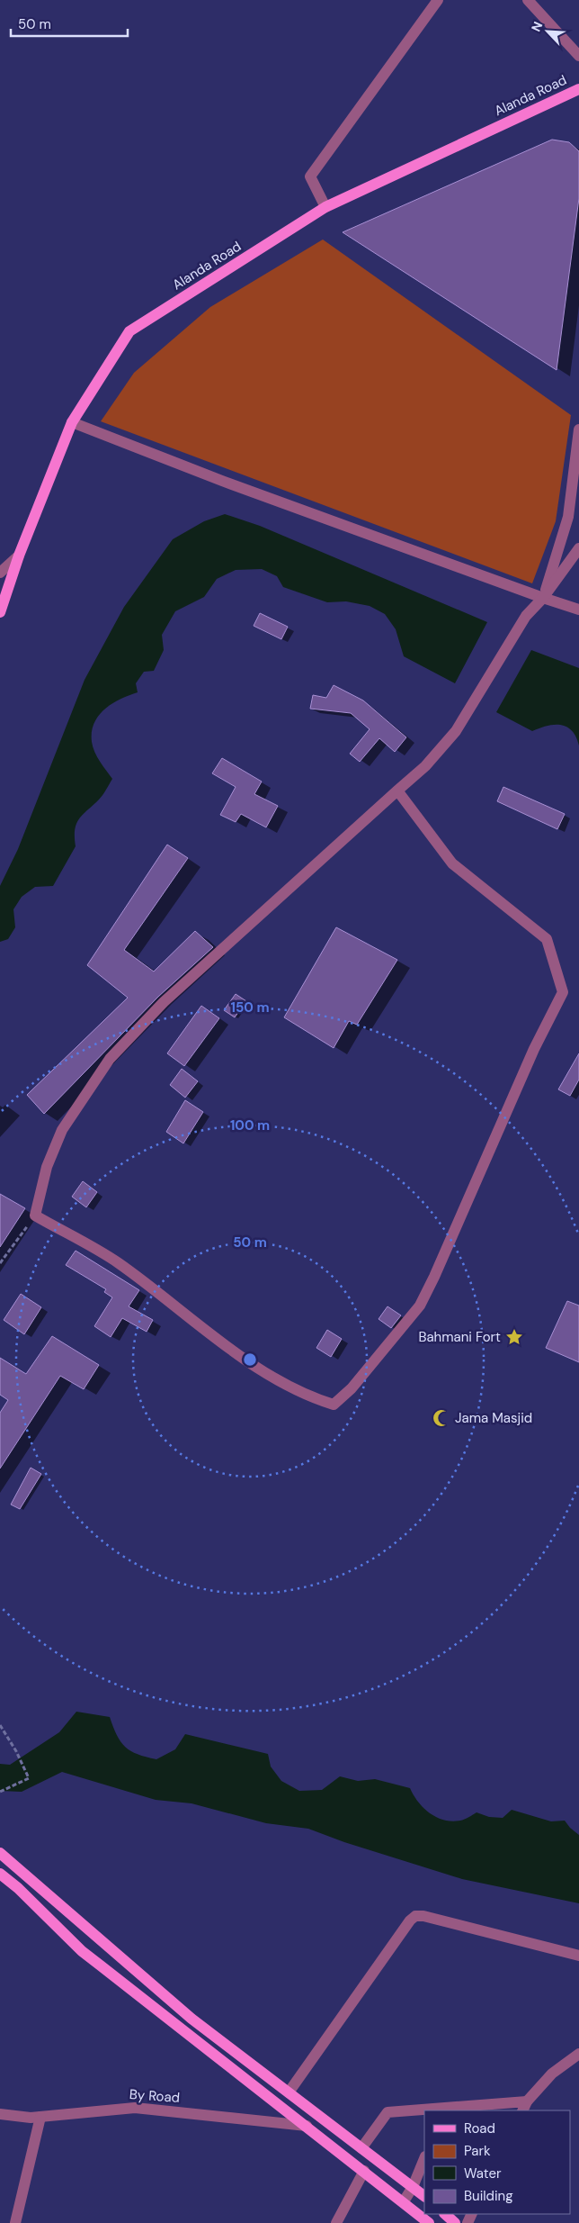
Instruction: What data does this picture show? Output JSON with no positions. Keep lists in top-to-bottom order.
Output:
{
  "streets": {
    "main road": ["Alanda Road"],
    "street": ["By Road"]
  },
  "places": {
    "place": ["Bahmani Fort"],
    "mosque": ["Jama Masjid"]
  },
  "legend": [
    "Road",
    "Park",
    "Water",
    "Building"
  ],
  "scale_bar": "50 m",
  "north": "top left",
  "rings": ["150 m", "100 m", "50 m"]
}
